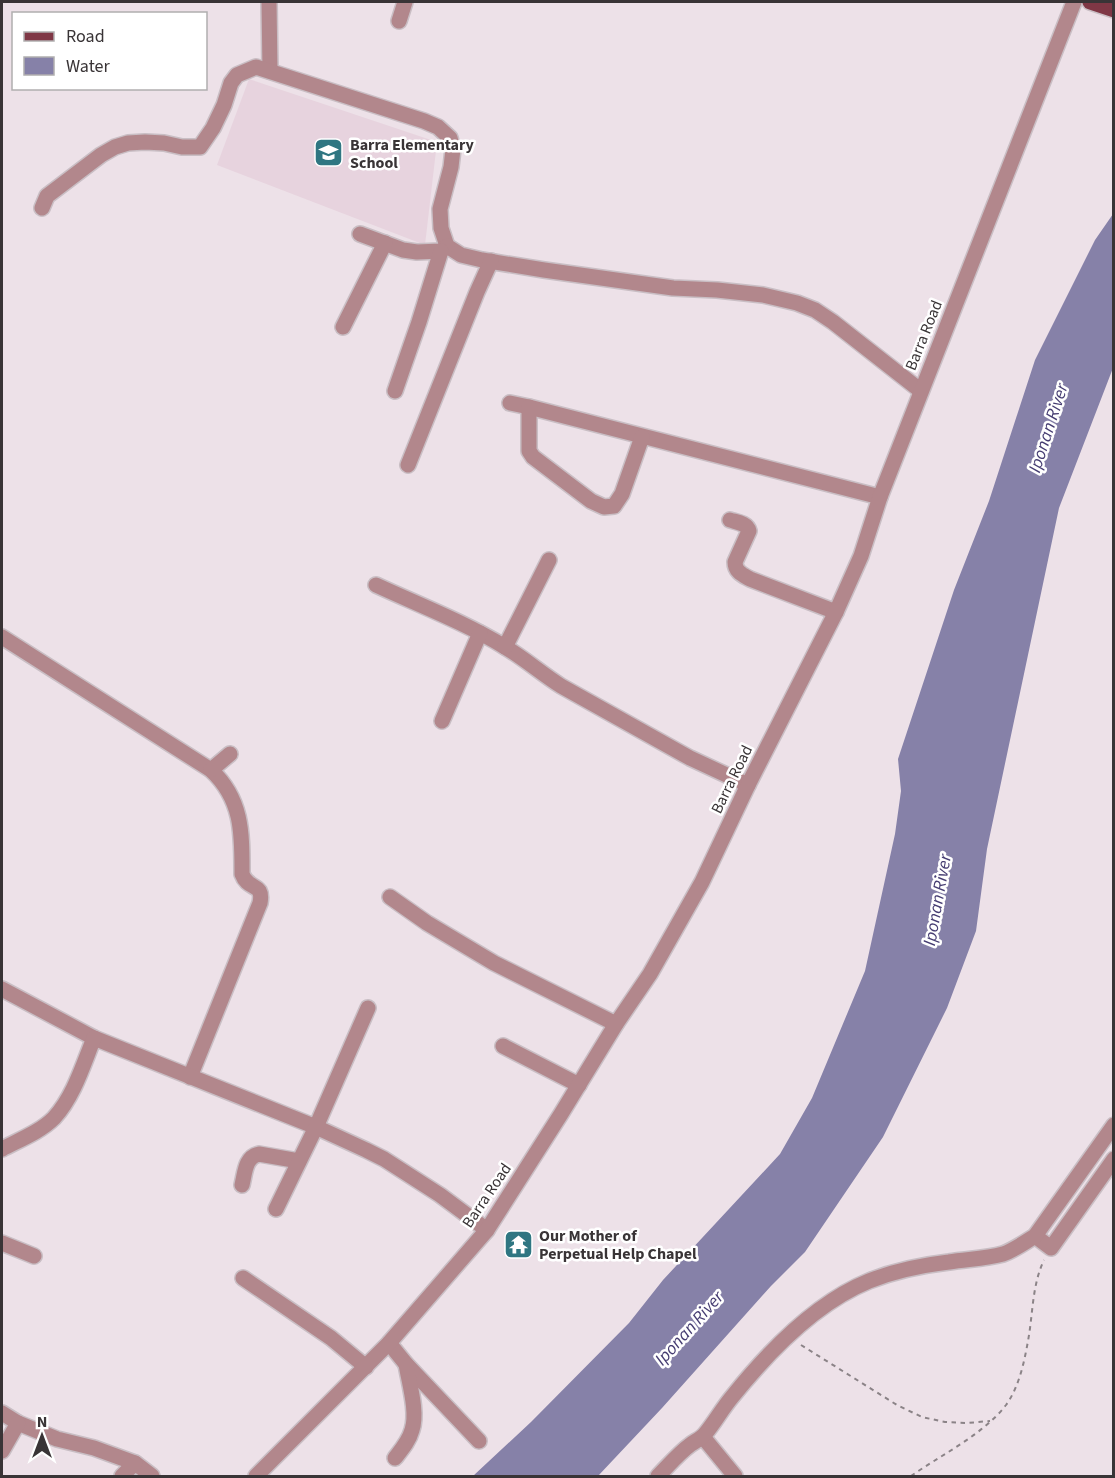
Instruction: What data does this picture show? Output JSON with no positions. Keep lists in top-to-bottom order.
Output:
{
  "streets": {
    "street": ["Barra Road"]
  },
  "water": ["Iponan River"],
  "places": {
    "school or university": ["Barra Elementary School"],
    "temple": ["Our Mother of Perpetual Help Chapel"]
  },
  "legend": ["Road", "Water"],
  "north": "top"
}
